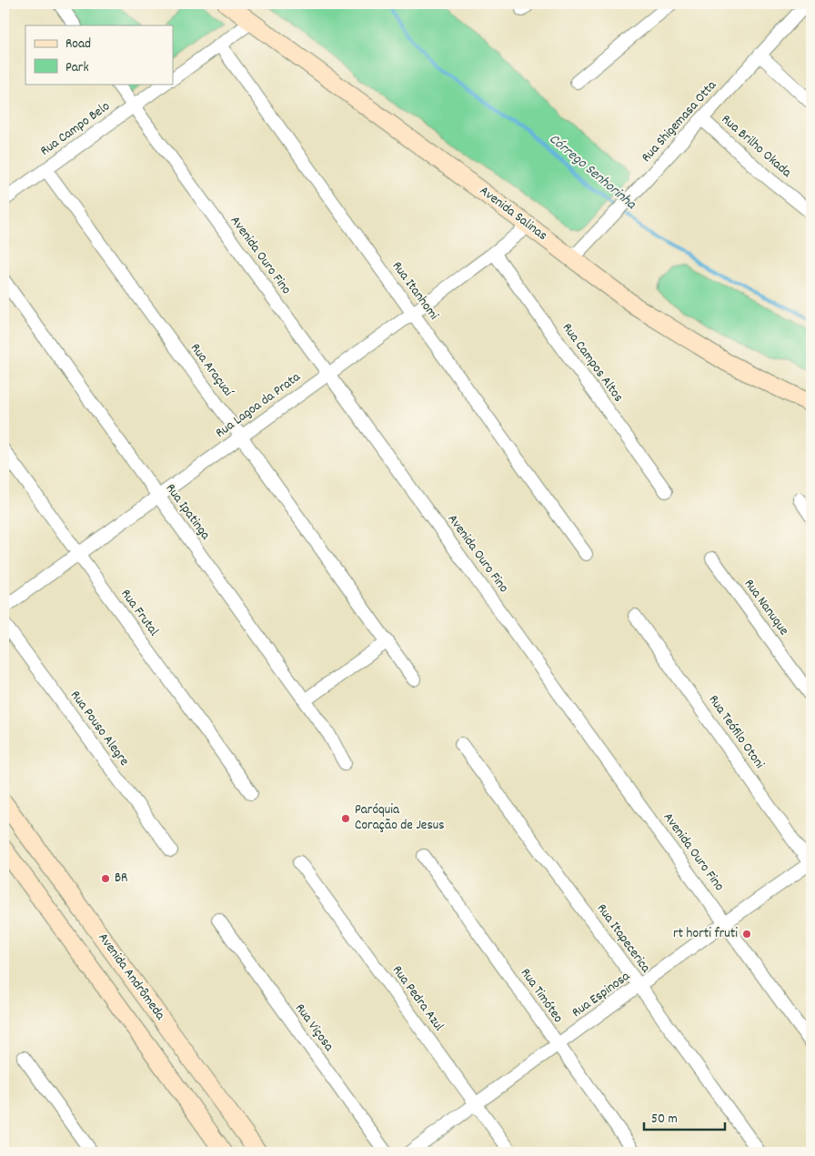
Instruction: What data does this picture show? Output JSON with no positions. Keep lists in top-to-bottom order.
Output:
{
  "streets": {
    "main road": ["Avenida Salinas", "Avenida Andrômeda"],
    "street": [
      "Rua Shigemasa Otta",
      "Rua Campo Belo",
      "Rua Brilho Okada",
      "Avenida Ouro Fino",
      "Rua Itanhomi",
      "Rua Campos Altos",
      "Rua Araçuaí",
      "Rua Lagoa da Prata",
      "Rua Ipatinga",
      "Rua Nanuque",
      "Rua Frutal",
      "Rua Pouso Alegre",
      "Rua Teófilo Otoni",
      "Rua Itapecerica",
      "Rua Espinosa",
      "Rua Timóteo",
      "Rua Pedra Azul",
      "Rua Viçosa"
    ]
  },
  "crossings": [
    ["Rua Shigemasa Otta", "Rua Brilho Okada"],
    ["Rua Shigemasa Otta", "Avenida Salinas"],
    ["Rua Campo Belo", "Avenida Ouro Fino"],
    ["Rua Campo Belo", "Rua Araçuaí"],
    ["Avenida Salinas", "Rua Lagoa da Prata"],
    ["Avenida Ouro Fino", "Rua Lagoa da Prata"],
    ["Avenida Ouro Fino", "Rua Espinosa"],
    ["Rua Itanhomi", "Rua Lagoa da Prata"],
    ["Rua Campos Altos", "Rua Lagoa da Prata"],
    ["Rua Araçuaí", "Rua Lagoa da Prata"],
    ["Rua Lagoa da Prata", "Rua Ipatinga"],
    ["Rua Lagoa da Prata", "Rua Frutal"],
    ["Rua Teófilo Otoni", "Rua Espinosa"],
    ["Rua Itapecerica", "Rua Espinosa"],
    ["Rua Espinosa", "Rua Timóteo"],
    ["Rua Espinosa", "Rua Pedra Azul"]
  ],
  "water": ["Córrego Senhorinha"],
  "places": ["Paróquia Coração de Jesus", "BR", "rt horti fruti"],
  "legend": ["Road", "Park"],
  "scale_bar": "50 m"
}
